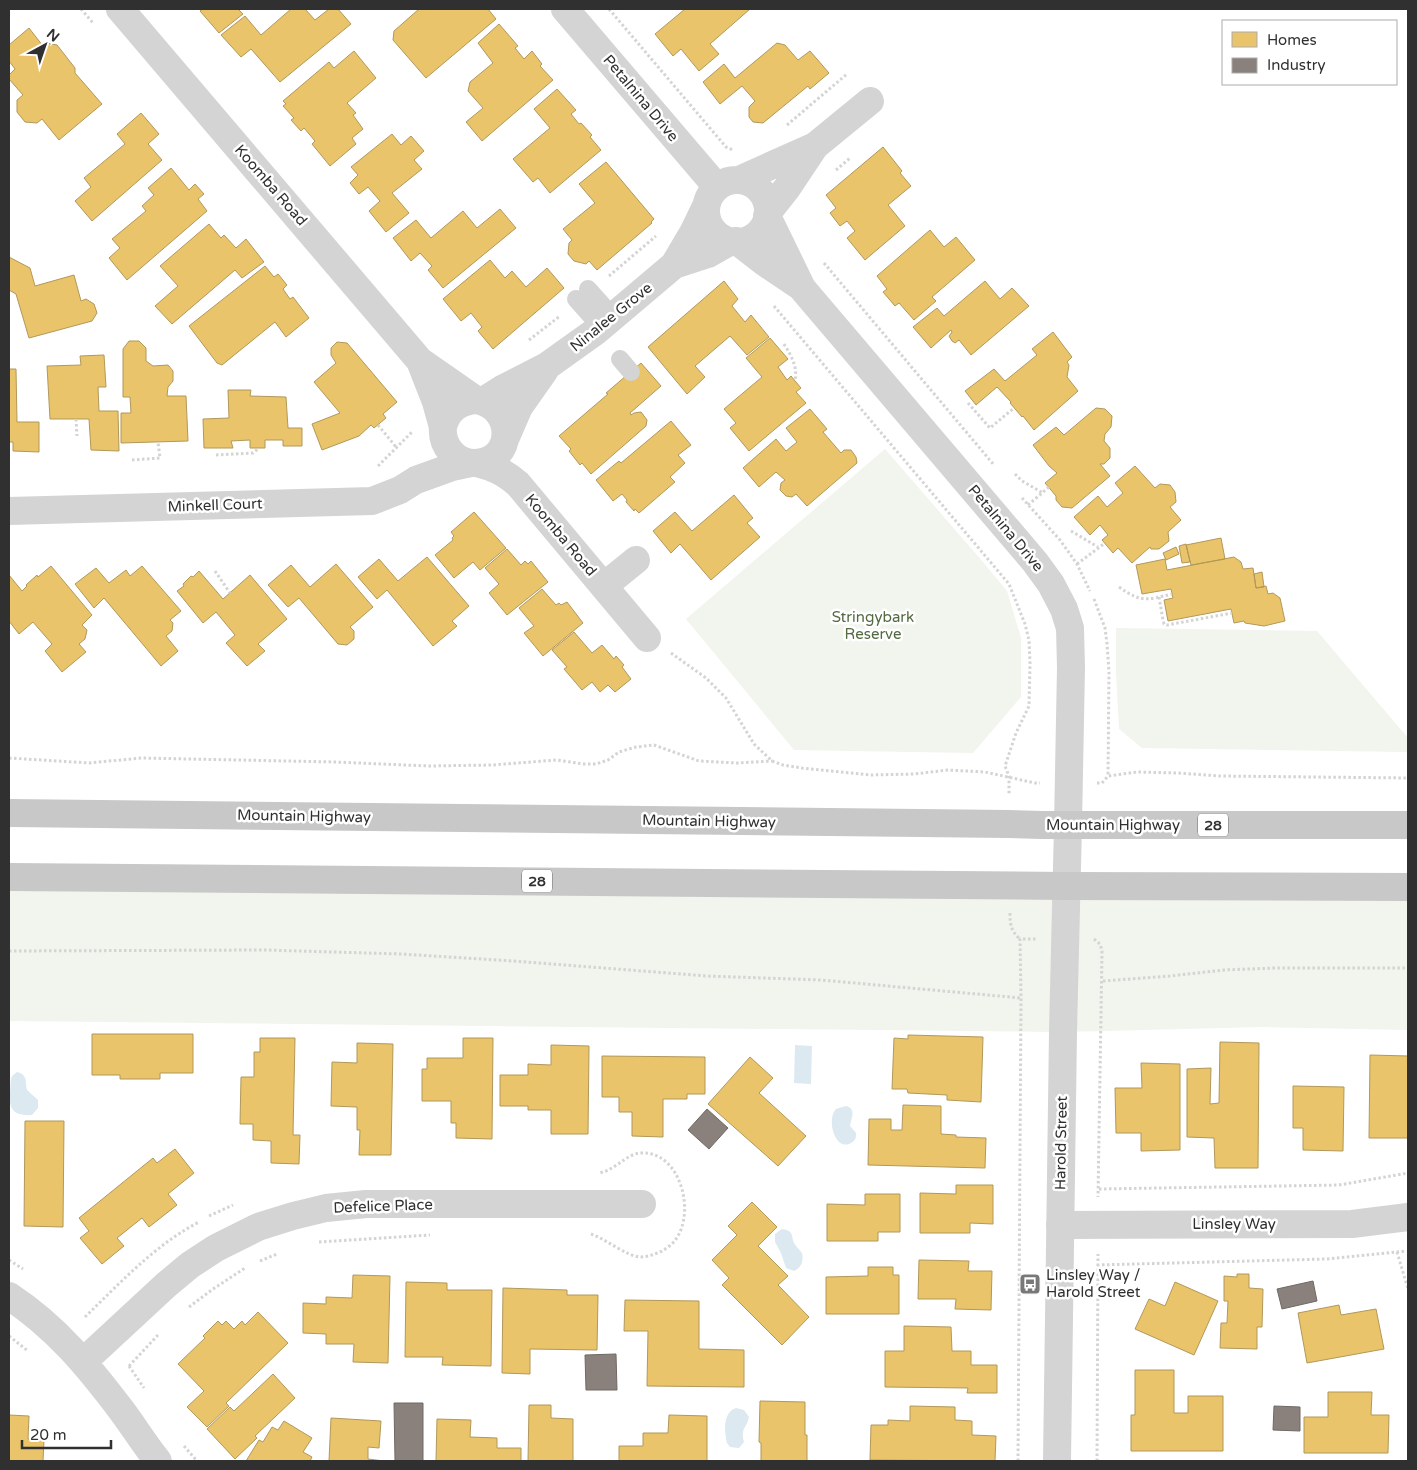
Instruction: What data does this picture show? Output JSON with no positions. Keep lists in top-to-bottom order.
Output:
{
  "streets": {
    "main road": ["Mountain Highway", "28"],
    "street": [
      "Petalnina Drive",
      "Koomba Road",
      "Ninalee Grove",
      "Minkell Court",
      "Harold Street",
      "Defelice Place",
      "Linsley Way"
    ]
  },
  "crossings": [
    ["Petalnina Drive", "Ninalee Grove"],
    ["Petalnina Drive", "Mountain Highway"],
    ["Petalnina Drive", "Harold Street"],
    ["Koomba Road", "Ninalee Grove"],
    ["Koomba Road", "Minkell Court"],
    ["Ninalee Grove", "Minkell Court"],
    ["Mountain Highway", "Harold Street"],
    ["28", "Harold Street"],
    ["Harold Street", "Linsley Way"]
  ],
  "parks": ["Stringybark Reserve"],
  "places": {
    "bus stop": ["Linsley Way / Harold Street"]
  },
  "legend": ["Homes", "Industry"],
  "scale_bar": "20 m",
  "north": "top right"
}
